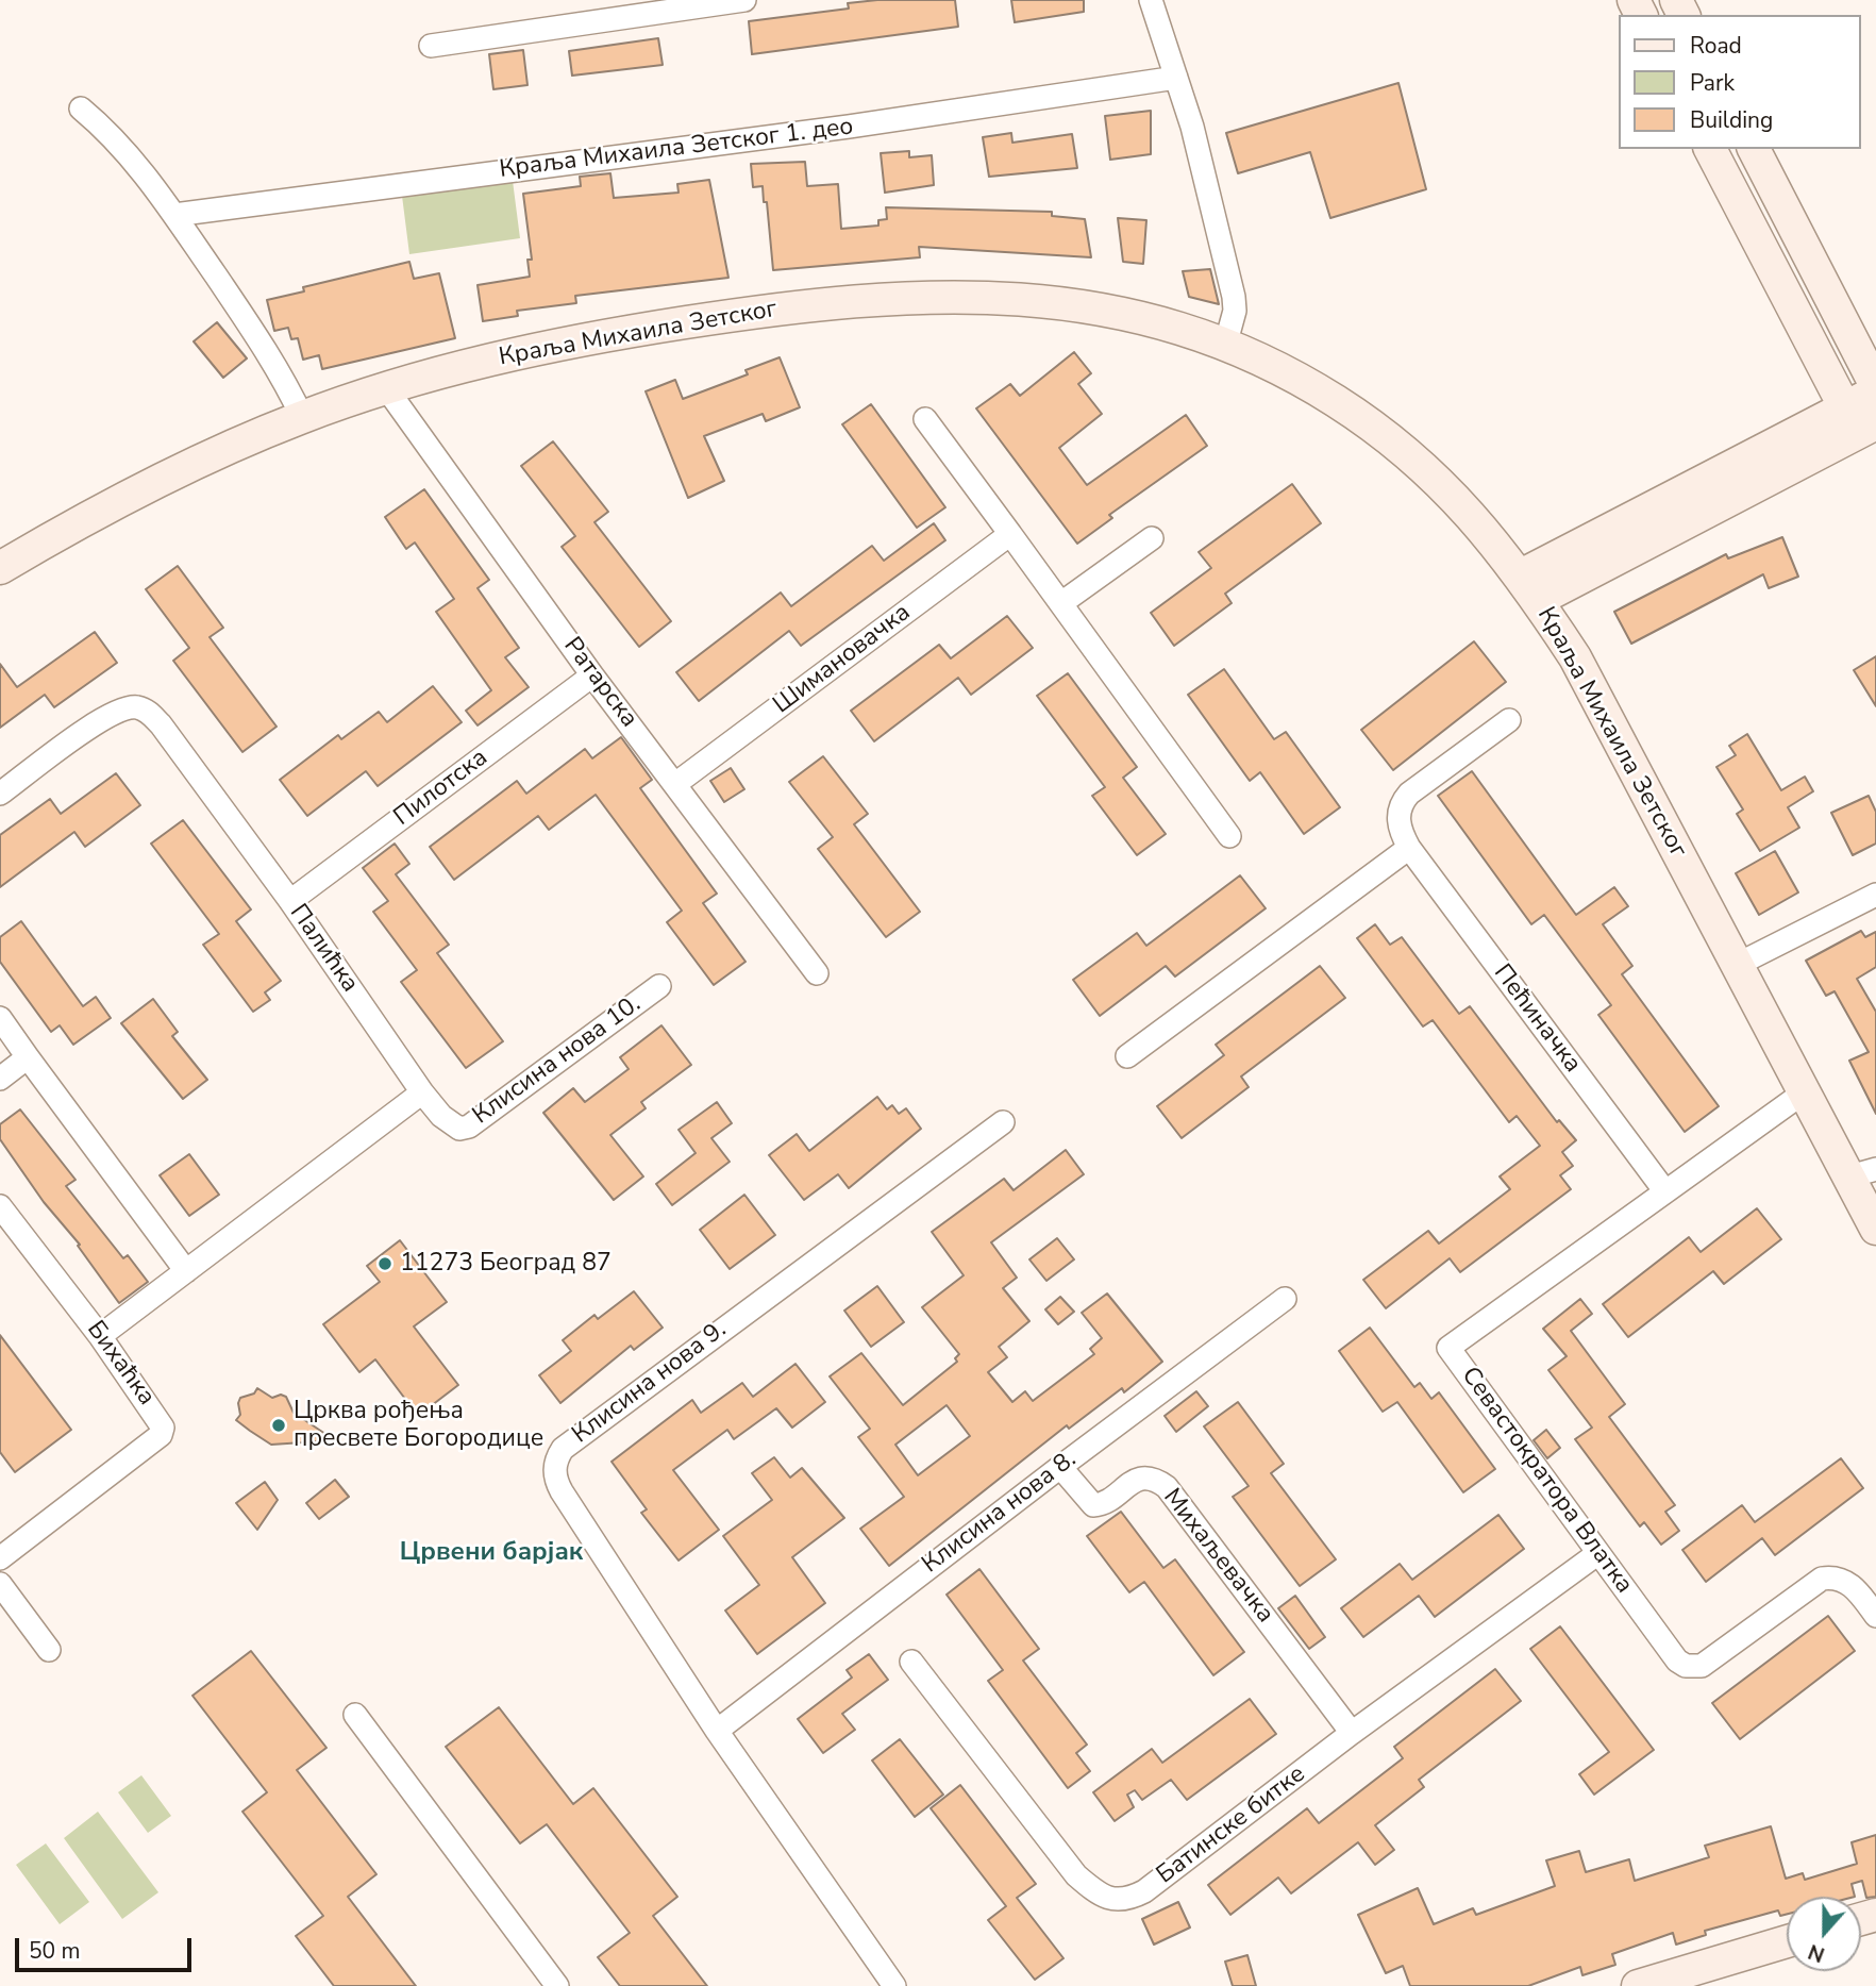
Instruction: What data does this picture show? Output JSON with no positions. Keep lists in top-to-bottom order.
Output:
{
  "streets": {
    "street": [
      "Краља Михаила Зетског 1. део",
      "Краља Михаила Зетског",
      "Шимановачка",
      "Ратарска",
      "Пилотска",
      "Палићка",
      "Пећиначка",
      "Клисина нова 10.",
      "Бихаћка",
      "Клисина нова 9.",
      "Севастократора Влатка",
      "Клисина нова 8.",
      "Михаљевачка",
      "Батинске битке"
    ]
  },
  "crossings": [
    ["Краља Михаила Зетског", "Ратарска"],
    ["Краља Михаила Зетског", "Севастократора Влатка"],
    ["Шимановачка", "Ратарска"],
    ["Ратарска", "Пилотска"],
    ["Пилотска", "Палићка"],
    ["Палићка", "Клисина нова 10."],
    ["Пећиначка", "Севастократора Влатка"],
    ["Клисина нова 9.", "Клисина нова 8."],
    ["Севастократора Влатка", "Батинске битке"],
    ["Клисина нова 8.", "Михаљевачка"],
    ["Михаљевачка", "Батинске битке"]
  ],
  "districts": ["Црвени барјак"],
  "places": ["11273 Београд 87", "Црква рођења пресвете Богородице"],
  "legend": ["Road", "Park", "Building"],
  "scale_bar": "50 m",
  "north": "bottom"
}
